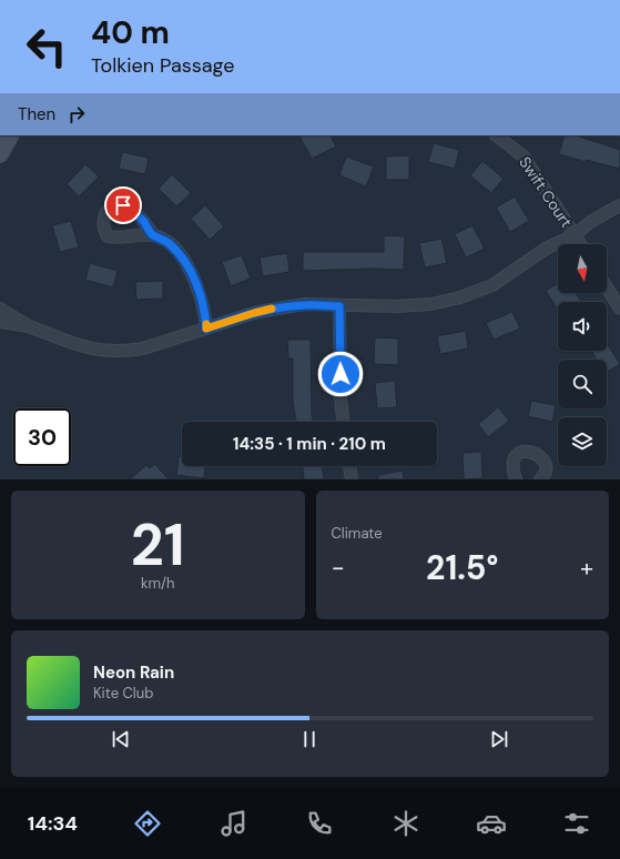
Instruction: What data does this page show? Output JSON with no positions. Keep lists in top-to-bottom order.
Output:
{
  "streets": {
    "street": ["Swift Court"]
  },
  "north": "bottom",
  "page": {
    "turn": ["40 m", "Tolkien Passage"],
    "then": "Then",
    "limit": "30",
    "trip": "14:35 · 1 min · 210 m",
    "tile": [
      ["21", "km/h"],
      "Climate"
    ],
    "heat": ["−", "21.5°", "+"],
    "song": ["Neon Rain", "Kite Club"],
    "tabs": "14:34"
  }
}
